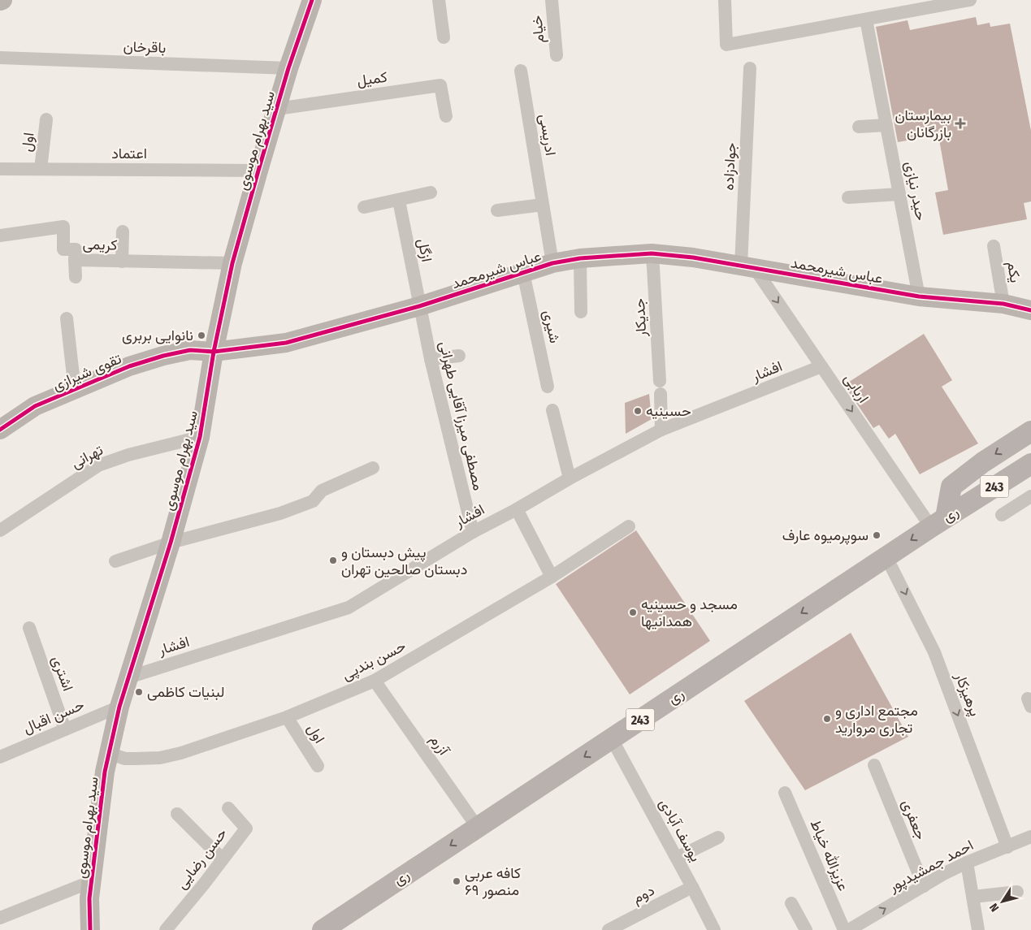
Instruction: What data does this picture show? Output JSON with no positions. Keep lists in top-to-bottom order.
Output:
{
  "streets": {
    "main road": ["243", "ری"],
    "street": [
      "خیام",
      "باقرخان",
      "کمیل",
      "ادریسی",
      "سید بهرام موسوی",
      "اول",
      "اعتماد",
      "جوادزاده",
      "حیدر نیازی",
      "کریمی",
      "ازگل",
      "عباس شیرمحمد",
      "یکم",
      "جدیکار",
      "شیری",
      "افشار",
      "تقوی شیرازی",
      "اربابی",
      "مصطفی میرزا آقایی طهرانی",
      "تهرانی",
      "حسن بندپی",
      "اشتری",
      "پرهیزکار",
      "حسن اقبال",
      "آزرم",
      "جعفری",
      "یوسف آبادی",
      "عزیزالله خیاط",
      "حسن رضایی",
      "احمد جمشیدپور",
      "دوم"
    ]
  },
  "crossings": [
    ["باقرخان", "سید بهرام موسوی"],
    ["کمیل", "سید بهرام موسوی"],
    ["ادریسی", "عباس شیرمحمد"],
    ["سید بهرام موسوی", "اعتماد"],
    ["سید بهرام موسوی", "کریمی"],
    ["سید بهرام موسوی", "عباس شیرمحمد"],
    ["سید بهرام موسوی", "افشار"],
    ["سید بهرام موسوی", "تقوی شیرازی"],
    ["سید بهرام موسوی", "تهرانی"],
    ["سید بهرام موسوی", "حسن بندپی"],
    ["سید بهرام موسوی", "حسن اقبال"],
    ["اول", "اعتماد"],
    ["اول", "حسن بندپی"],
    ["جوادزاده", "عباس شیرمحمد"],
    ["جوادزاده", "اربابی"],
    ["حیدر نیازی", "عباس شیرمحمد"],
    ["ازگل", "عباس شیرمحمد"],
    ["ازگل", "مصطفی میرزا آقایی طهرانی"],
    ["عباس شیرمحمد", "یکم"],
    ["عباس شیرمحمد", "جدیکار"],
    ["عباس شیرمحمد", "شیری"],
    ["عباس شیرمحمد", "تقوی شیرازی"],
    ["عباس شیرمحمد", "اربابی"],
    ["عباس شیرمحمد", "مصطفی میرزا آقایی طهرانی"],
    ["افشار", "اربابی"],
    ["افشار", "مصطفی میرزا آقایی طهرانی"],
    ["اربابی", "ری"],
    ["ری", "پرهیزکار"],
    ["ری", "آزرم"],
    ["حسن بندپی", "آزرم"],
    ["اشتری", "حسن اقبال"],
    ["پرهیزکار", "احمد جمشیدپور"],
    ["جعفری", "احمد جمشیدپور"],
    ["یوسف آبادی", "دوم"]
  ],
  "one_way": [
    "اربابی",
    "ری",
    "پرهیزکار",
    "احمد جمشیدپور"
  ],
  "places": {
    "health": ["بیمارستان بازرگانان"],
    "other": [
      "نانوایی بربری",
      "حسینیه",
      "سوپرمیوه عارف",
      "پیش دبستان و دبستان صالحین تهران",
      "مسجد و حسینیه همدانیها",
      "لبنیات کاظمی",
      "مجتمع اداری و تجاری مروارید",
      "کافه عربی منصور ۶۹"
    ]
  },
  "north": "bottom left"
}
